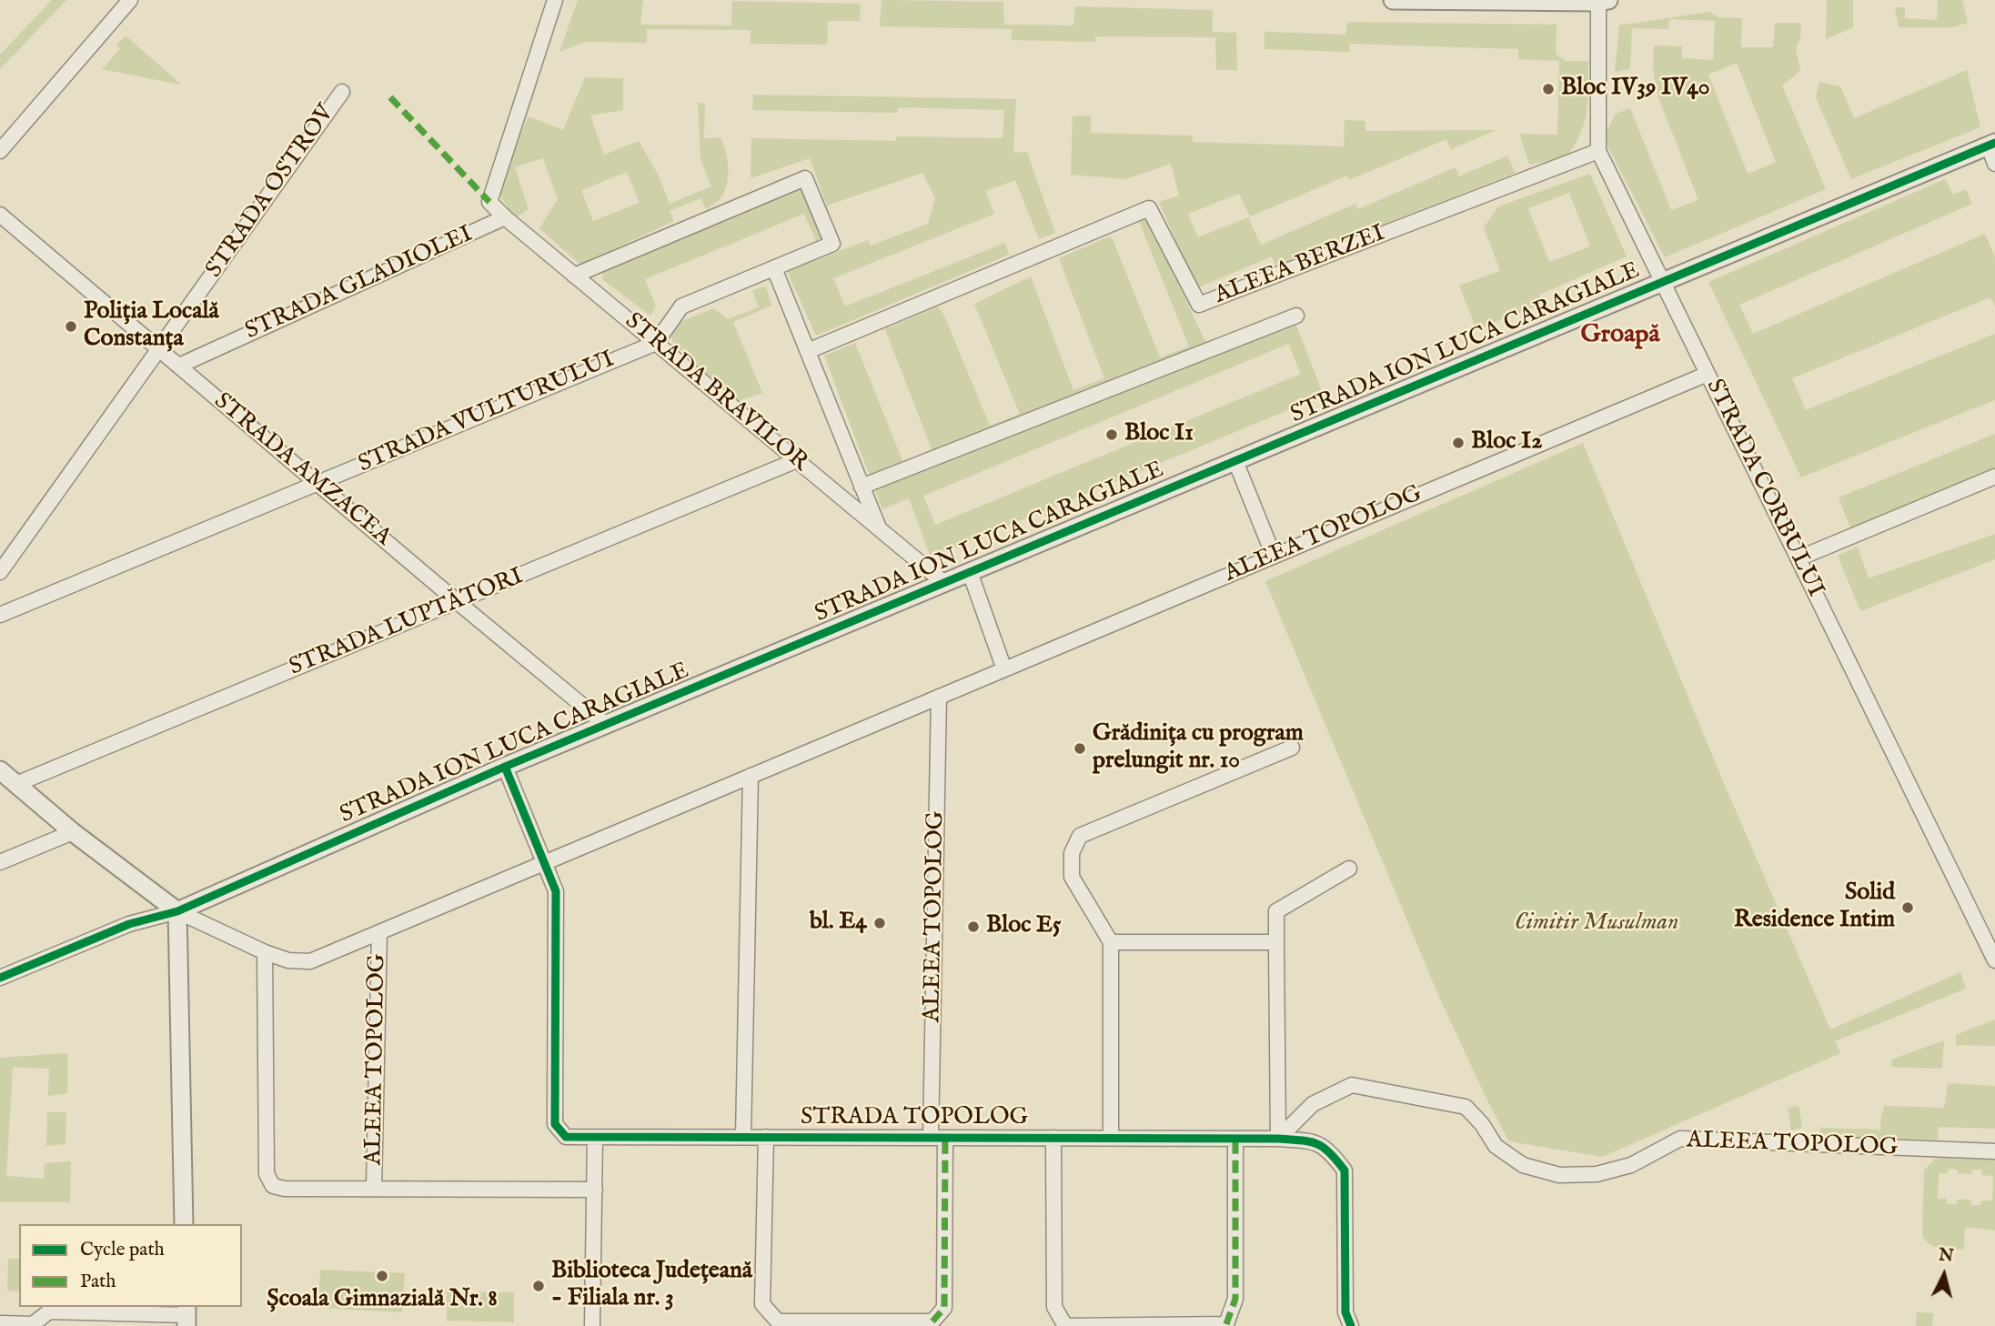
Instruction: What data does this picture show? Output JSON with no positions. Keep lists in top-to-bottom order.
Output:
{
  "streets": {
    "street": [
      "STRADA OSTROV",
      "ALEEA BERZEI",
      "STRADA GLADIOLEI",
      "STRADA ION LUCA CARAGIALE",
      "STRADA BRAVILOR",
      "STRADA VULTURULUI",
      "STRADA AMZACEA",
      "STRADA CORBULUI",
      "ALEEA TOPOLOG",
      "STRADA LUPTĂTORI",
      "STRADA TOPOLOG"
    ]
  },
  "crossings": [
    ["STRADA OSTROV", "STRADA AMZACEA"],
    ["ALEEA BERZEI", "STRADA CORBULUI"],
    ["STRADA GLADIOLEI", "STRADA BRAVILOR"],
    ["STRADA GLADIOLEI", "STRADA AMZACEA"],
    ["STRADA ION LUCA CARAGIALE", "STRADA BRAVILOR"],
    ["STRADA ION LUCA CARAGIALE", "STRADA AMZACEA"],
    ["STRADA ION LUCA CARAGIALE", "STRADA CORBULUI"],
    ["STRADA ION LUCA CARAGIALE", "ALEEA TOPOLOG"],
    ["STRADA BRAVILOR", "STRADA VULTURULUI"],
    ["STRADA BRAVILOR", "STRADA LUPTĂTORI"],
    ["STRADA VULTURULUI", "STRADA AMZACEA"],
    ["STRADA AMZACEA", "STRADA LUPTĂTORI"],
    ["STRADA CORBULUI", "ALEEA TOPOLOG"],
    ["ALEEA TOPOLOG", "STRADA TOPOLOG"]
  ],
  "districts": ["Groapă"],
  "parks": ["Cimitir Musulman"],
  "places": [
    "Bloc IV39 IV40",
    "Poliția Locală Constanța",
    "Bloc I1",
    "Bloc I2",
    "Grădinița cu program prelungit nr. 10",
    "Solid Residence Intim",
    "bl. E4",
    "Bloc E5",
    "Școala Gimnazială Nr. 8",
    "Biblioteca Județeană - Filiala nr. 3"
  ],
  "legend": ["Cycle path", "Path"],
  "north": "top"
}
